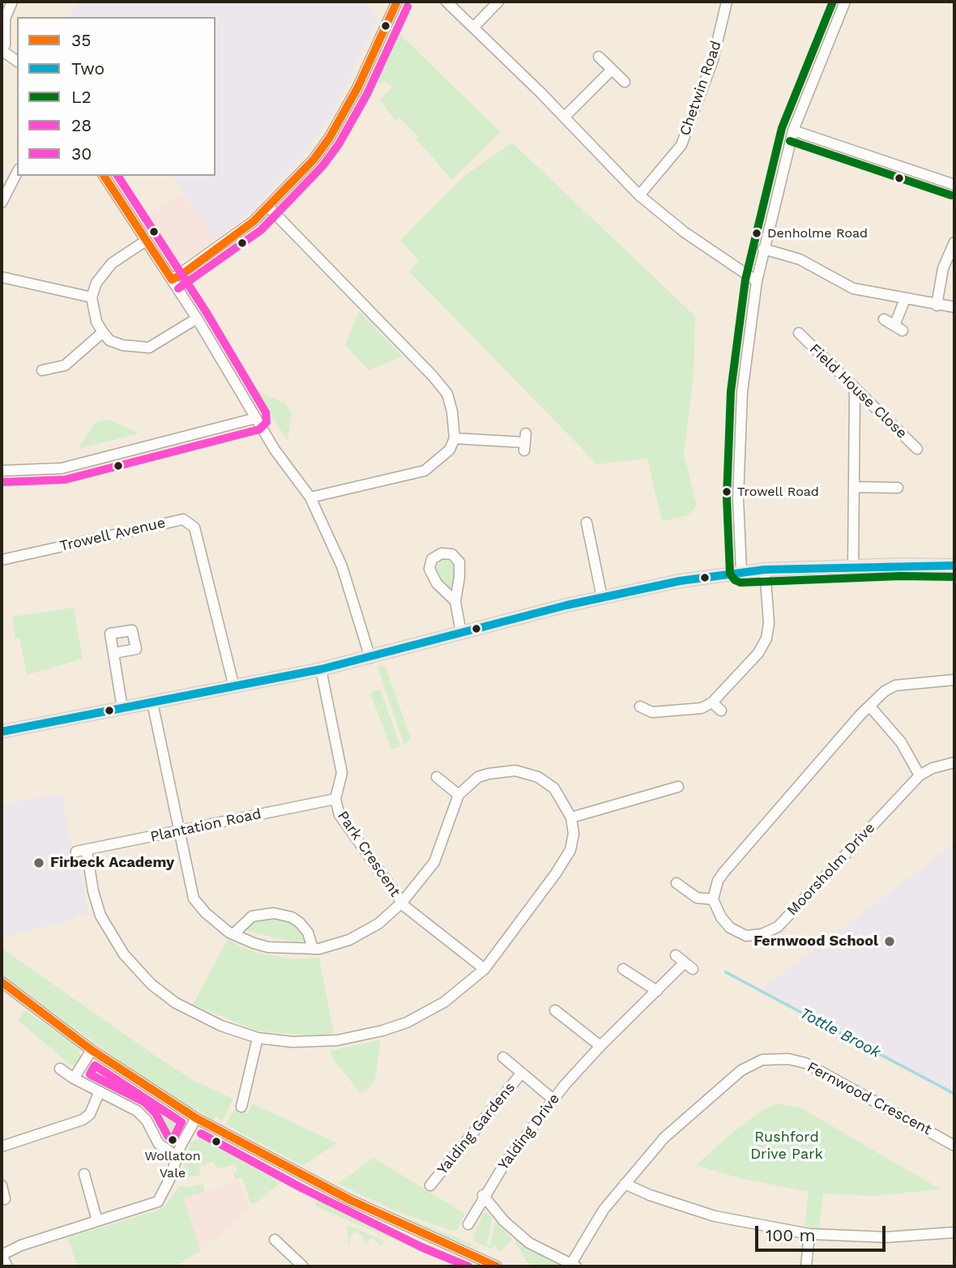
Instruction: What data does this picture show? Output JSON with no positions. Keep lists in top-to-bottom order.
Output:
{
  "streets": {
    "street": [
      "Chetwin Road",
      "Field House Close",
      "Trowell Avenue",
      "Plantation Road",
      "Park Crescent",
      "Moorsholm Drive",
      "Fernwood Crescent",
      "Yalding Gardens",
      "Yalding Drive"
    ]
  },
  "crossings": [
    ["Plantation Road", "Park Crescent"],
    ["Yalding Gardens", "Yalding Drive"]
  ],
  "water": ["Tottle Brook"],
  "parks": ["Rushford Drive Park"],
  "places": [
    "Denholme Road",
    "Trowell Road",
    "Firbeck Academy",
    "Fernwood School",
    "Wollaton Vale"
  ],
  "lines": [
    "transit line 35",
    "transit line L2",
    "transit line 28",
    "transit line Two",
    "transit line 30"
  ],
  "legend": [
    "35",
    "Two",
    "L2",
    "28",
    "30"
  ],
  "scale_bar": "100 m"
}
